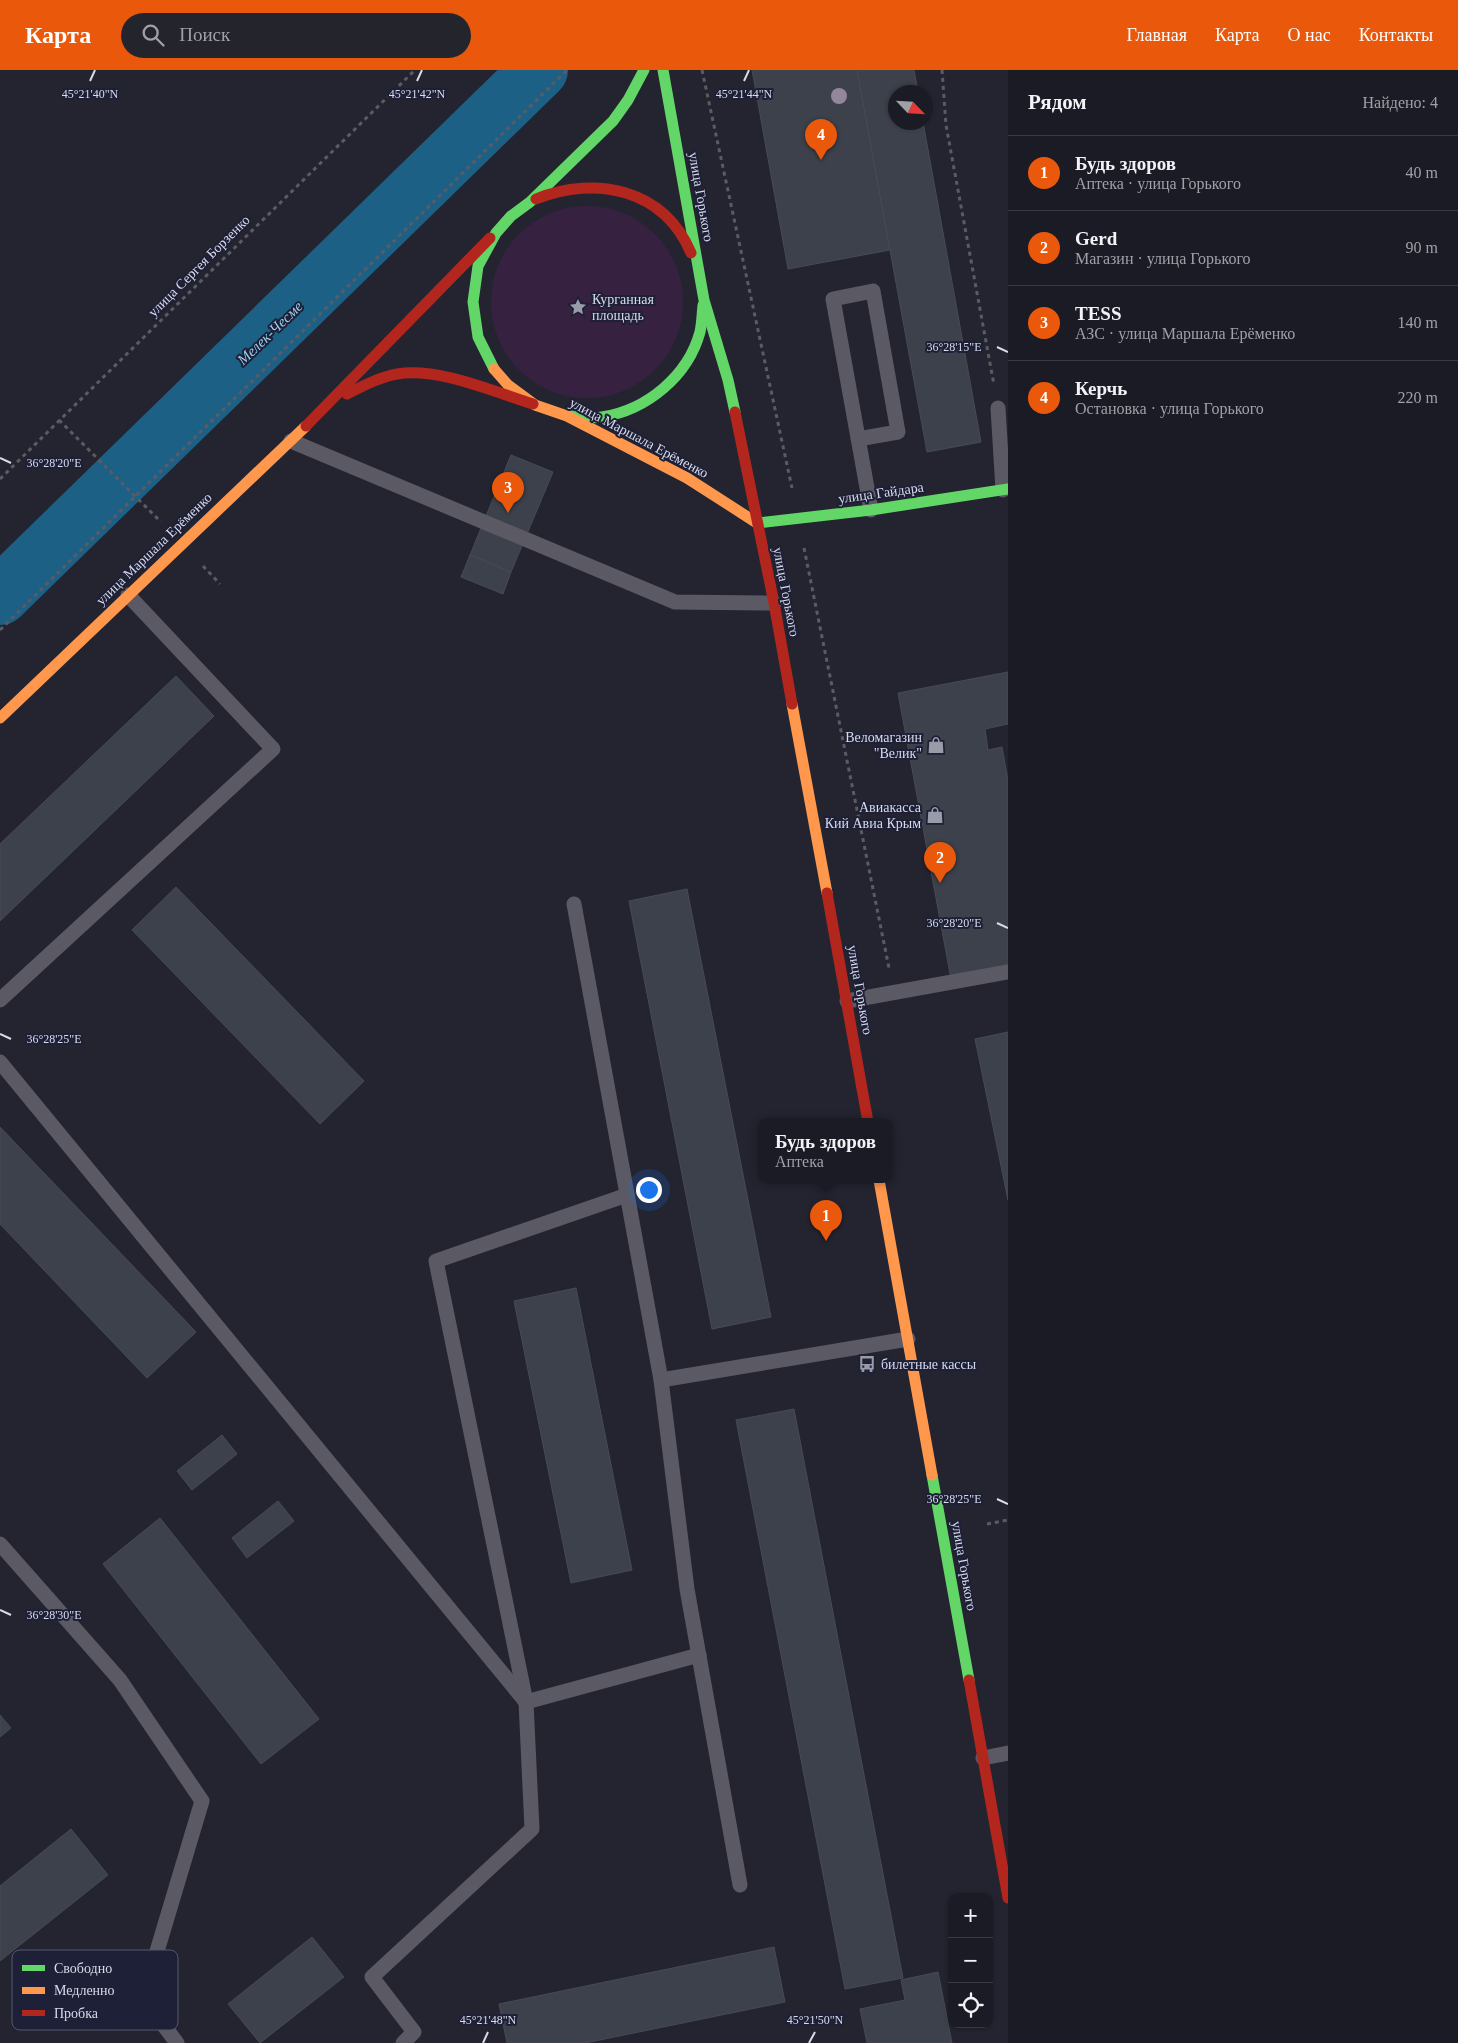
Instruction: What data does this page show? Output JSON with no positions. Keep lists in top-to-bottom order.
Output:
{
  "streets": {
    "main road": ["улица Горького", "улица Маршала Ерёменко", "улица Гайдара"],
    "path": ["улица Сергея Борзенко"]
  },
  "crossings": [
    ["улица Горького", "улица Маршала Ерёменко"],
    ["улица Горького", "улица Гайдара"],
    ["улица Маршала Ерёменко", "улица Гайдара"]
  ],
  "water": ["Мелек-Чесме"],
  "places": {
    "place": ["Курганная площадь"],
    "shop": ["Веломагазин \"Велик\"", "Авиакасса Кий Авиа Крым"],
    "bus stop": ["билетные кассы"]
  },
  "legend": ["Свободно", "Медленно", "Пробка"],
  "north": "bottom right",
  "page": {
    "header": "Карта",
    "search": "Поиск",
    "nav": [
      "Главная",
      "Карта",
      "О нас",
      "Контакты"
    ],
    "heading": ["Рядом", "Найдено: 4"],
    "pins": [
      "4",
      "3",
      "2",
      "1"
    ],
    "list": [
      {
        "mark": "1",
        "name": "Будь здоров",
        "note": "Аптека · улица Горького",
        "value": "40 m"
      },
      {
        "mark": "2",
        "name": "Gerd",
        "note": "Магазин · улица Горького",
        "value": "90 m"
      },
      {
        "mark": "3",
        "name": "TESS",
        "note": "АЗС · улица Маршала Ерёменко",
        "value": "140 m"
      },
      {
        "mark": "4",
        "name": "Керчь",
        "note": "Остановка · улица Горького",
        "value": "220 m"
      }
    ],
    "popup": ["Будь здоров", "Аптека"],
    "map_buttons": ["+", "−"]
  },
  "coordinates": [
    "45°21'40\"N",
    "45°21'42\"N",
    "45°21'44\"N",
    "36°28'15\"E",
    "36°28'20\"E",
    "36°28'25\"E",
    "36°28'30\"E",
    "45°21'48\"N",
    "45°21'50\"N"
  ]
}
